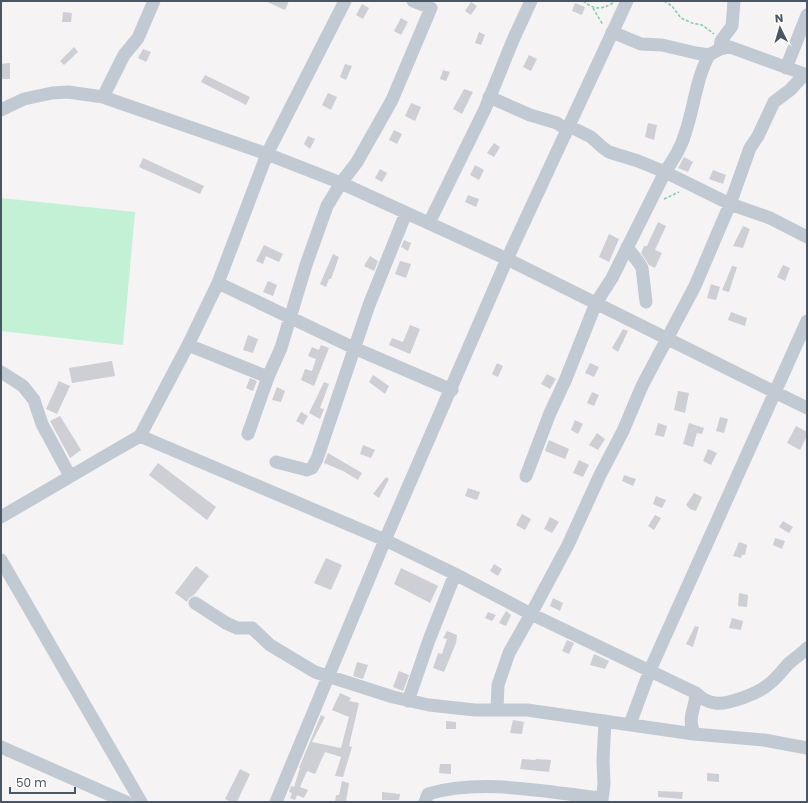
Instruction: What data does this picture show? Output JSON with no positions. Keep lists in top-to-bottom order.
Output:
{
  "scale_bar": "50 m",
  "north": "top"
}
